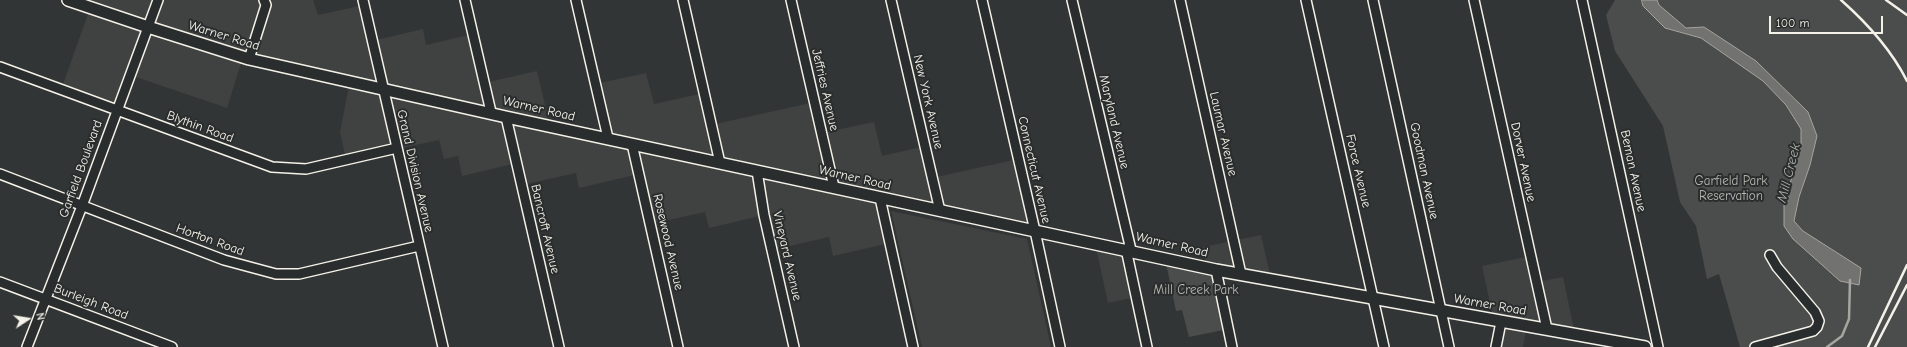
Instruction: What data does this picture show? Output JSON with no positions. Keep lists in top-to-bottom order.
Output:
{
  "streets": {
    "main road": ["Warner Road"],
    "street": [
      "Jeffries Avenue",
      "New York Avenue",
      "Maryland Avenue",
      "Blythin Road",
      "Laumar Avenue",
      "Dorver Avenue",
      "Garfield Boulevard",
      "Connecticut Avenue",
      "Grand Division Avenue",
      "Force Avenue",
      "Goodman Avenue",
      "Beman Avenue",
      "Bancroft Avenue",
      "Horton Road",
      "Rosewood Avenue",
      "Vineyard Avenue",
      "Burleigh Road"
    ]
  },
  "crossings": [
    ["Warner Road", "Jeffries Avenue"],
    ["Warner Road", "New York Avenue"],
    ["Warner Road", "Maryland Avenue"],
    ["Warner Road", "Laumar Avenue"],
    ["Warner Road", "Dorver Avenue"],
    ["Warner Road", "Garfield Boulevard"],
    ["Warner Road", "Connecticut Avenue"],
    ["Warner Road", "Grand Division Avenue"],
    ["Warner Road", "Force Avenue"],
    ["Warner Road", "Goodman Avenue"],
    ["Warner Road", "Bancroft Avenue"],
    ["Warner Road", "Rosewood Avenue"],
    ["Warner Road", "Vineyard Avenue"],
    ["Blythin Road", "Garfield Boulevard"],
    ["Blythin Road", "Grand Division Avenue"],
    ["Garfield Boulevard", "Horton Road"],
    ["Garfield Boulevard", "Burleigh Road"],
    ["Grand Division Avenue", "Horton Road"]
  ],
  "water": ["Mill Creek"],
  "parks": ["Garfield Park Reservation", "Mill Creek Park"],
  "scale_bar": "100 m",
  "north": "right"
}
